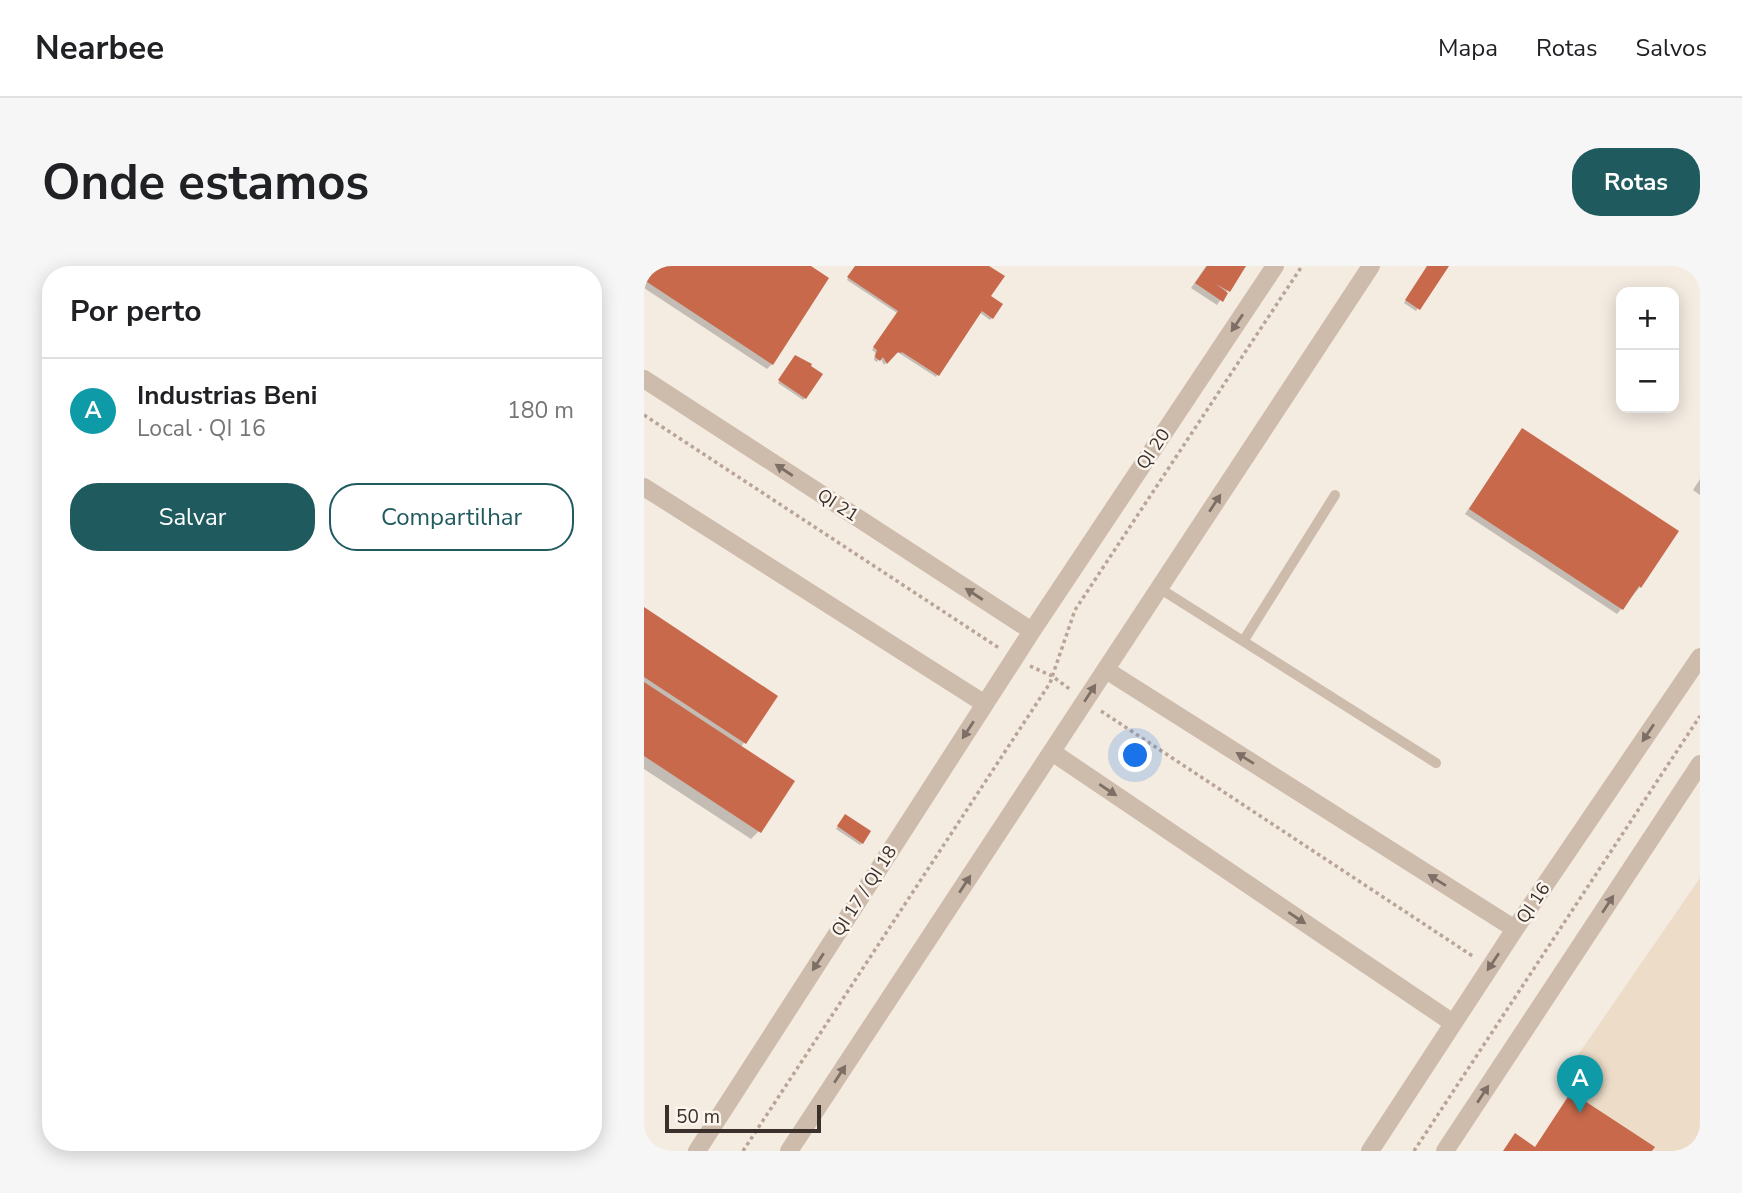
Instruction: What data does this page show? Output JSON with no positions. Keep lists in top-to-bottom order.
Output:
{
  "streets": {
    "street": [
      "QI 20",
      "QI 21",
      "QI 17 / QI 18",
      "QI 16"
    ]
  },
  "crossings": [
    ["QI 20", "QI 21"],
    ["QI 20", "QI 17 / QI 18"],
    ["QI 21", "QI 17 / QI 18"]
  ],
  "scale_bar": "50 m",
  "page": {
    "header": "Nearbee",
    "nav": ["Mapa", "Rotas", "Salvos"],
    "buttons": [
      "Rotas",
      ["Salvar", "Compartilhar"]
    ],
    "title": "Onde estamos",
    "heading": "Por perto",
    "map_buttons": ["+", "−"],
    "list": [
      {
        "mark": "A",
        "name": "Industrias Beni",
        "note": "Local · QI 16",
        "value": "180 m"
      }
    ],
    "pins": "A",
    "scale": "50 m"
  }
}
